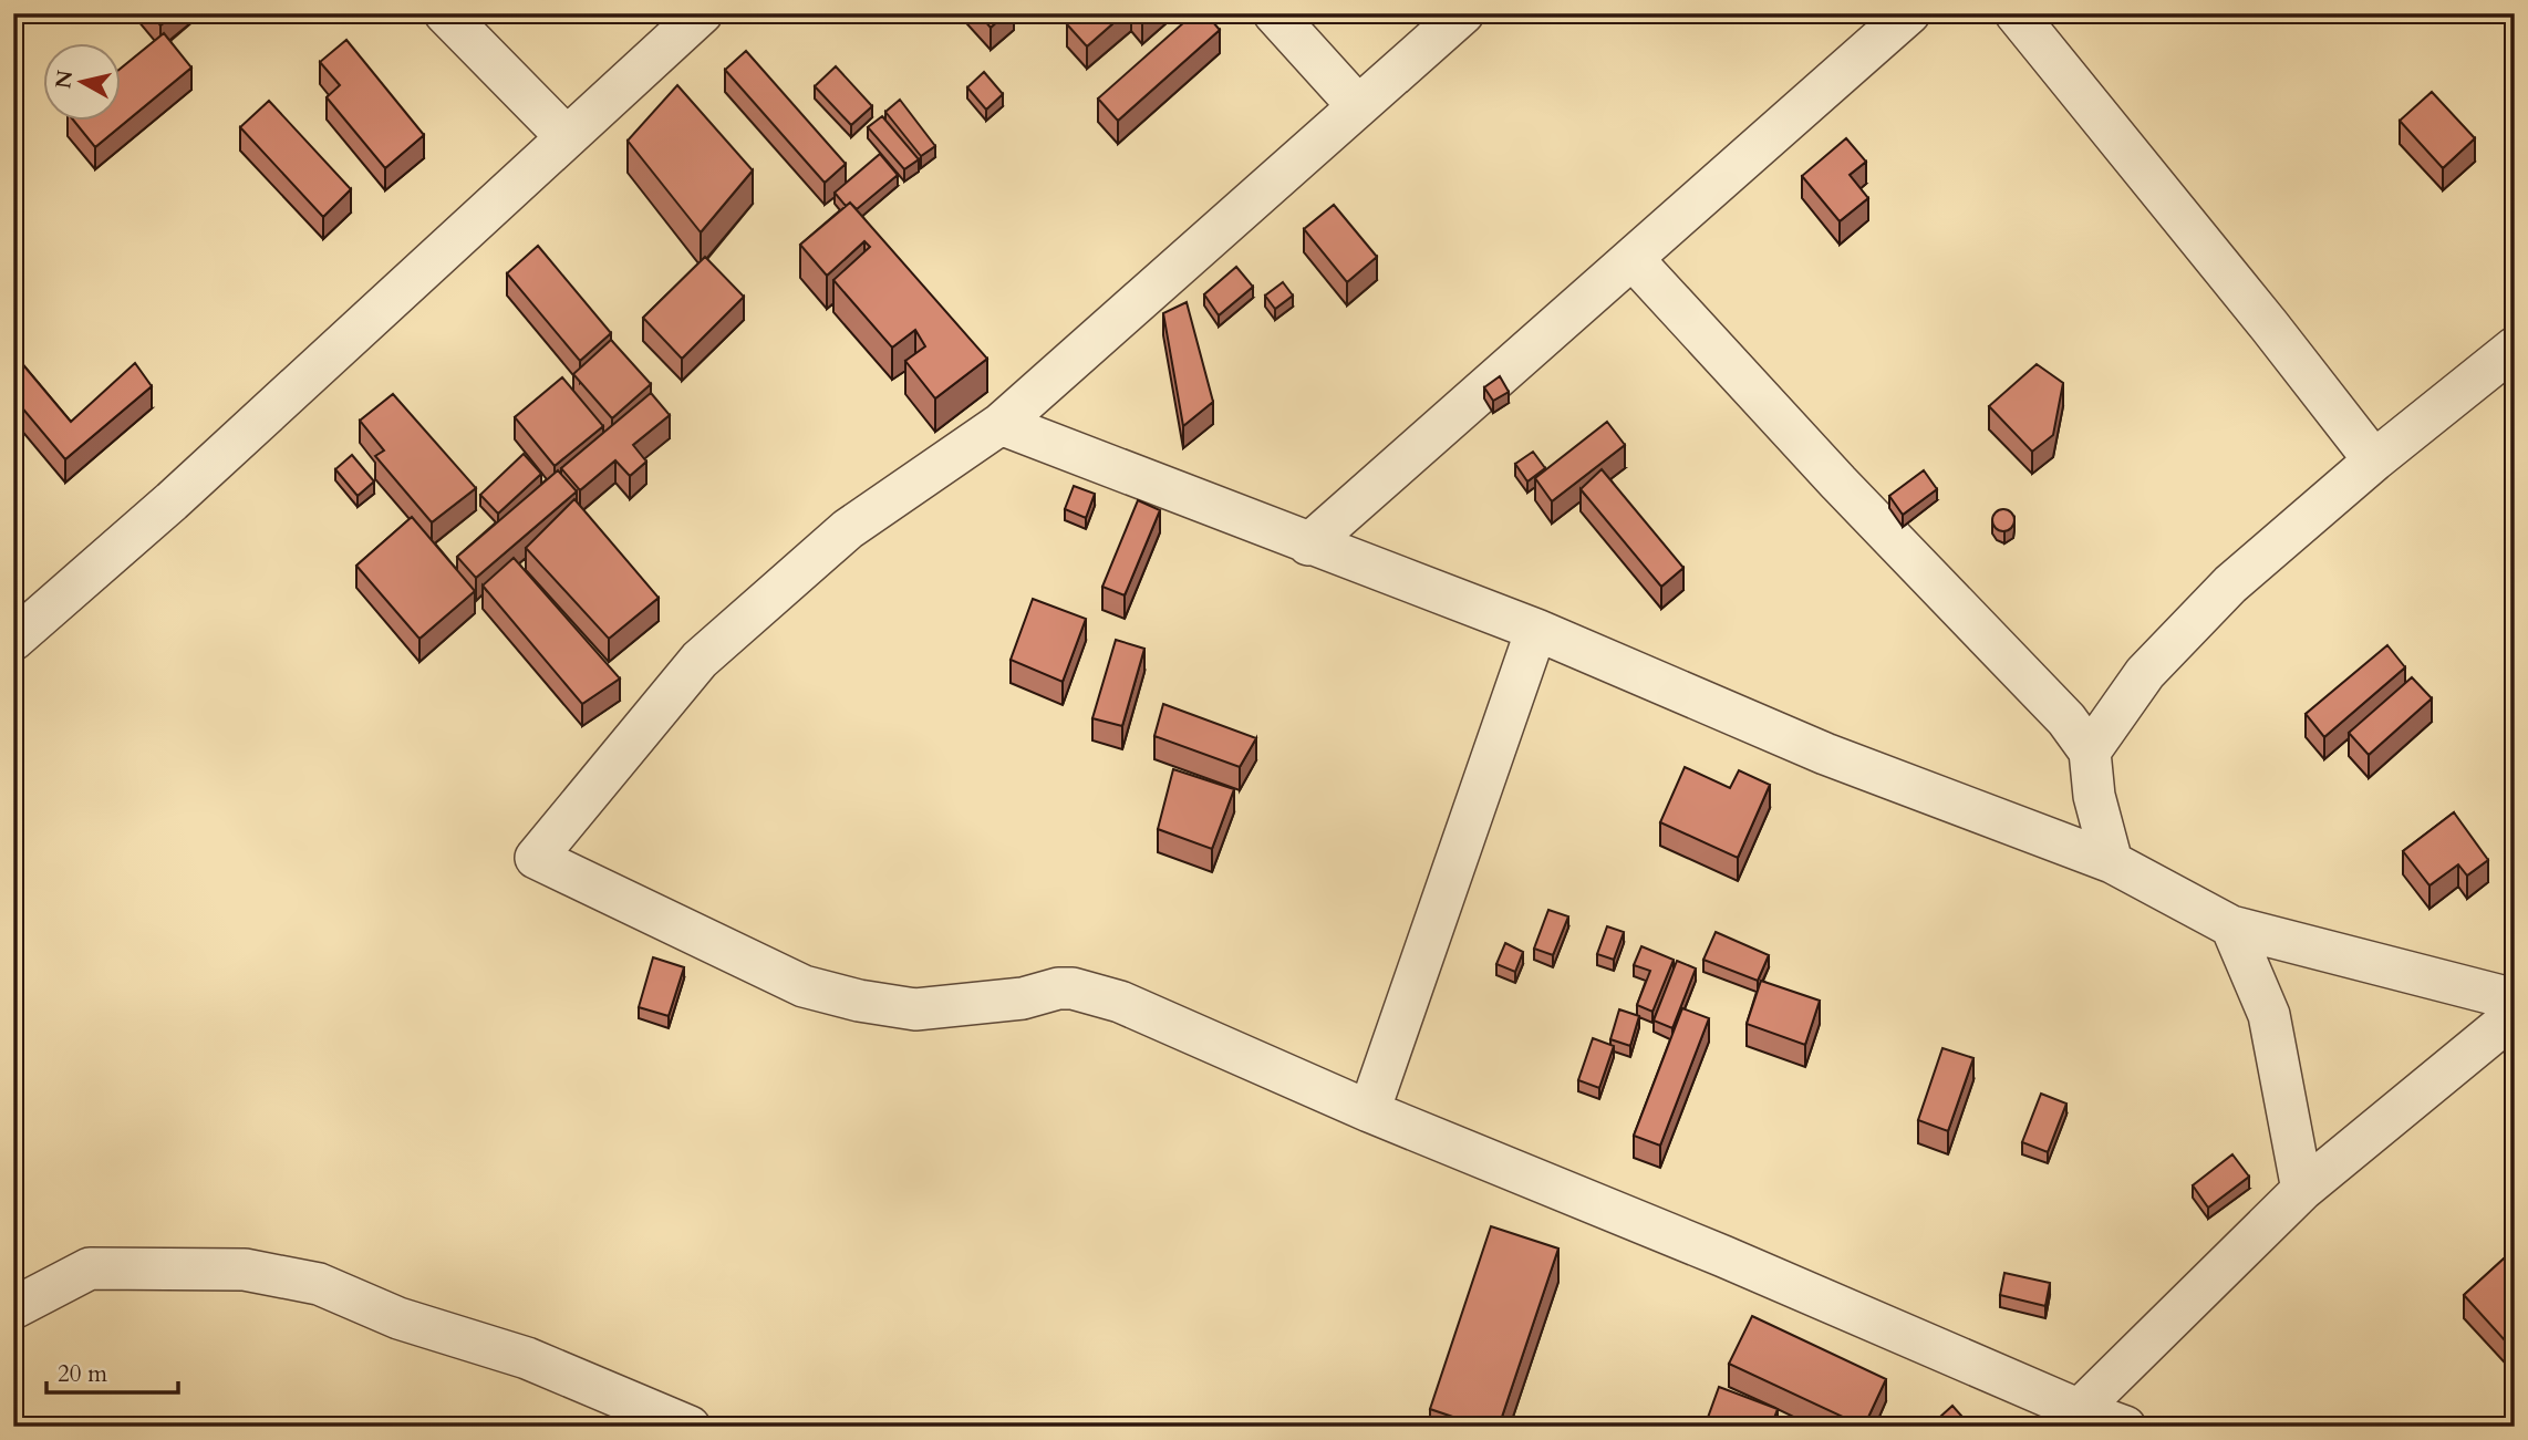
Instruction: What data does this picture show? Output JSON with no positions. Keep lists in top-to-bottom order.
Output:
{
  "scale_bar": "20 m",
  "north": "left"
}
